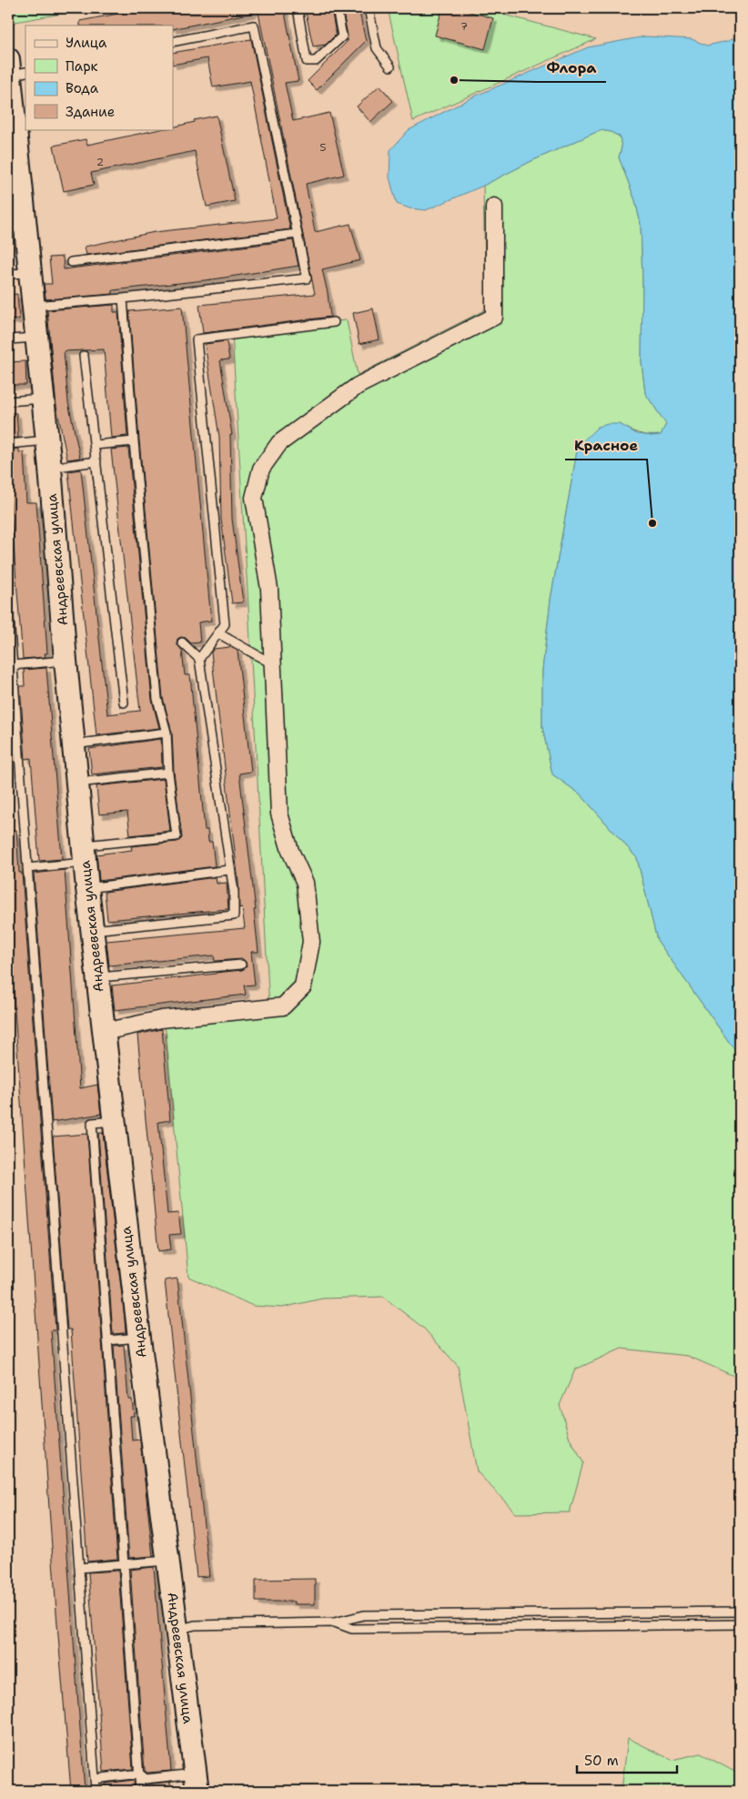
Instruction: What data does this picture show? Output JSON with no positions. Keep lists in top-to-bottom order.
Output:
{
  "streets": {
    "street": ["Андреевская улица"]
  },
  "places": ["Флора", "Красное"],
  "house_numbers": ["7", "5", "2"],
  "legend": [
    "Улица",
    "Парк",
    "Вода",
    "Здание"
  ],
  "scale_bar": "50 m"
}
